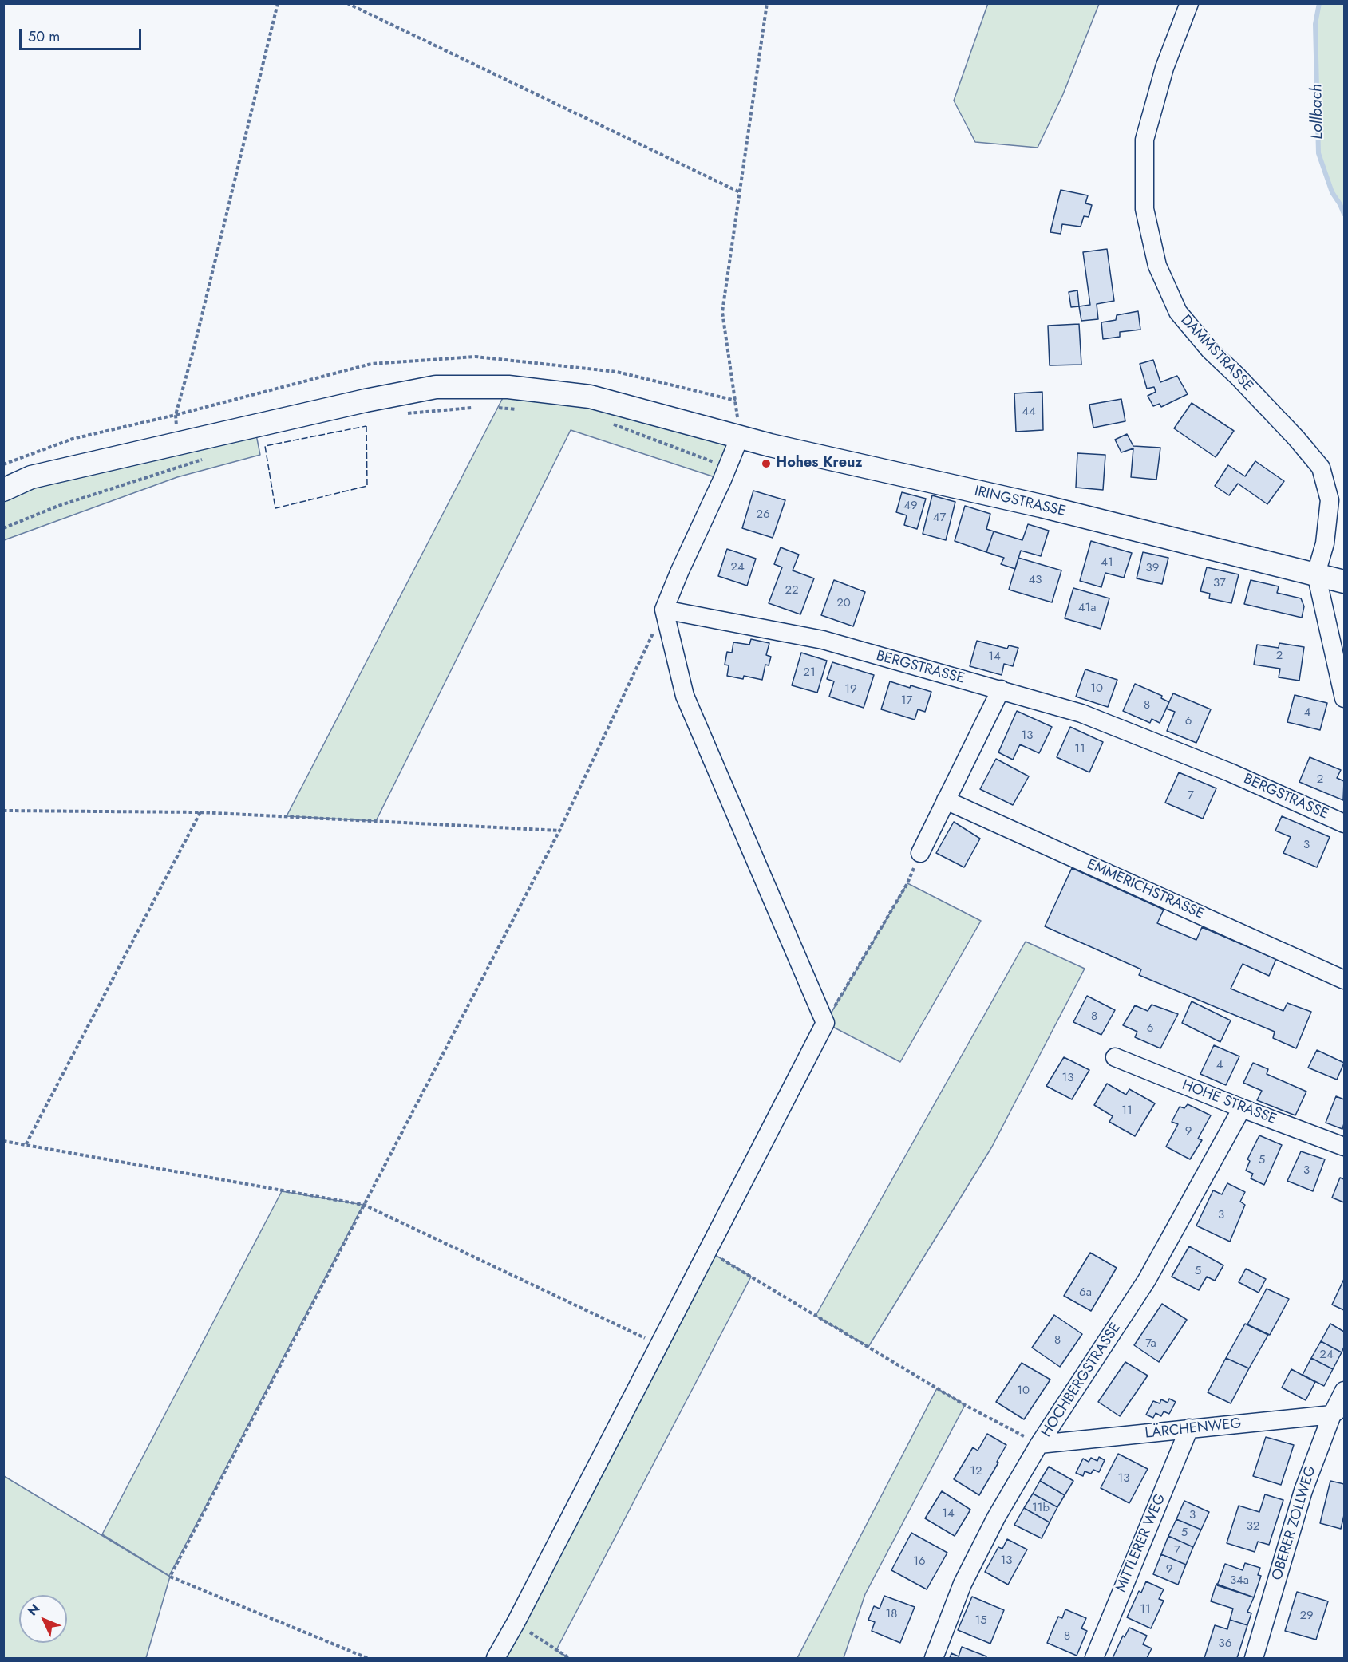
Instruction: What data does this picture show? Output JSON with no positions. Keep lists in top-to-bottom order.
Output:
{
  "streets": {
    "main road": ["IRINGSTRASSE"],
    "street": [
      "DAMMSTRASSE",
      "BERGSTRASSE",
      "EMMERICHSTRASSE",
      "HOHE STRASSE",
      "HOCHBERGSTRASSE",
      "LÄRCHENWEG",
      "OBERER ZOLLWEG",
      "MITTLERER WEG"
    ]
  },
  "crossings": [
    ["DAMMSTRASSE", "IRINGSTRASSE"],
    ["HOHE STRASSE", "HOCHBERGSTRASSE"],
    ["HOCHBERGSTRASSE", "LÄRCHENWEG"],
    ["LÄRCHENWEG", "OBERER ZOLLWEG"],
    ["LÄRCHENWEG", "MITTLERER WEG"]
  ],
  "water": ["Lollbach"],
  "places": ["Hohes Kreuz"],
  "house_numbers": [
    "44",
    "49",
    "26",
    "47",
    "41",
    "24",
    "39",
    "43",
    "37",
    "22",
    "20",
    "41a",
    "2",
    "14",
    "21",
    "10",
    "19",
    "17",
    "8",
    "4",
    "6",
    "13",
    "11",
    "2",
    "7",
    "3",
    "8",
    "6",
    "4",
    "13",
    "11",
    "9",
    "5",
    "3",
    "3",
    "5",
    "6a",
    "8",
    "7a",
    "24",
    "10",
    "12",
    "13",
    "11b",
    "14",
    "3",
    "32",
    "5",
    "7",
    "13",
    "16",
    "9",
    "34a",
    "11",
    "18",
    "29",
    "15",
    "8",
    "36"
  ],
  "scale_bar": "50 m",
  "north": "top left"
}
